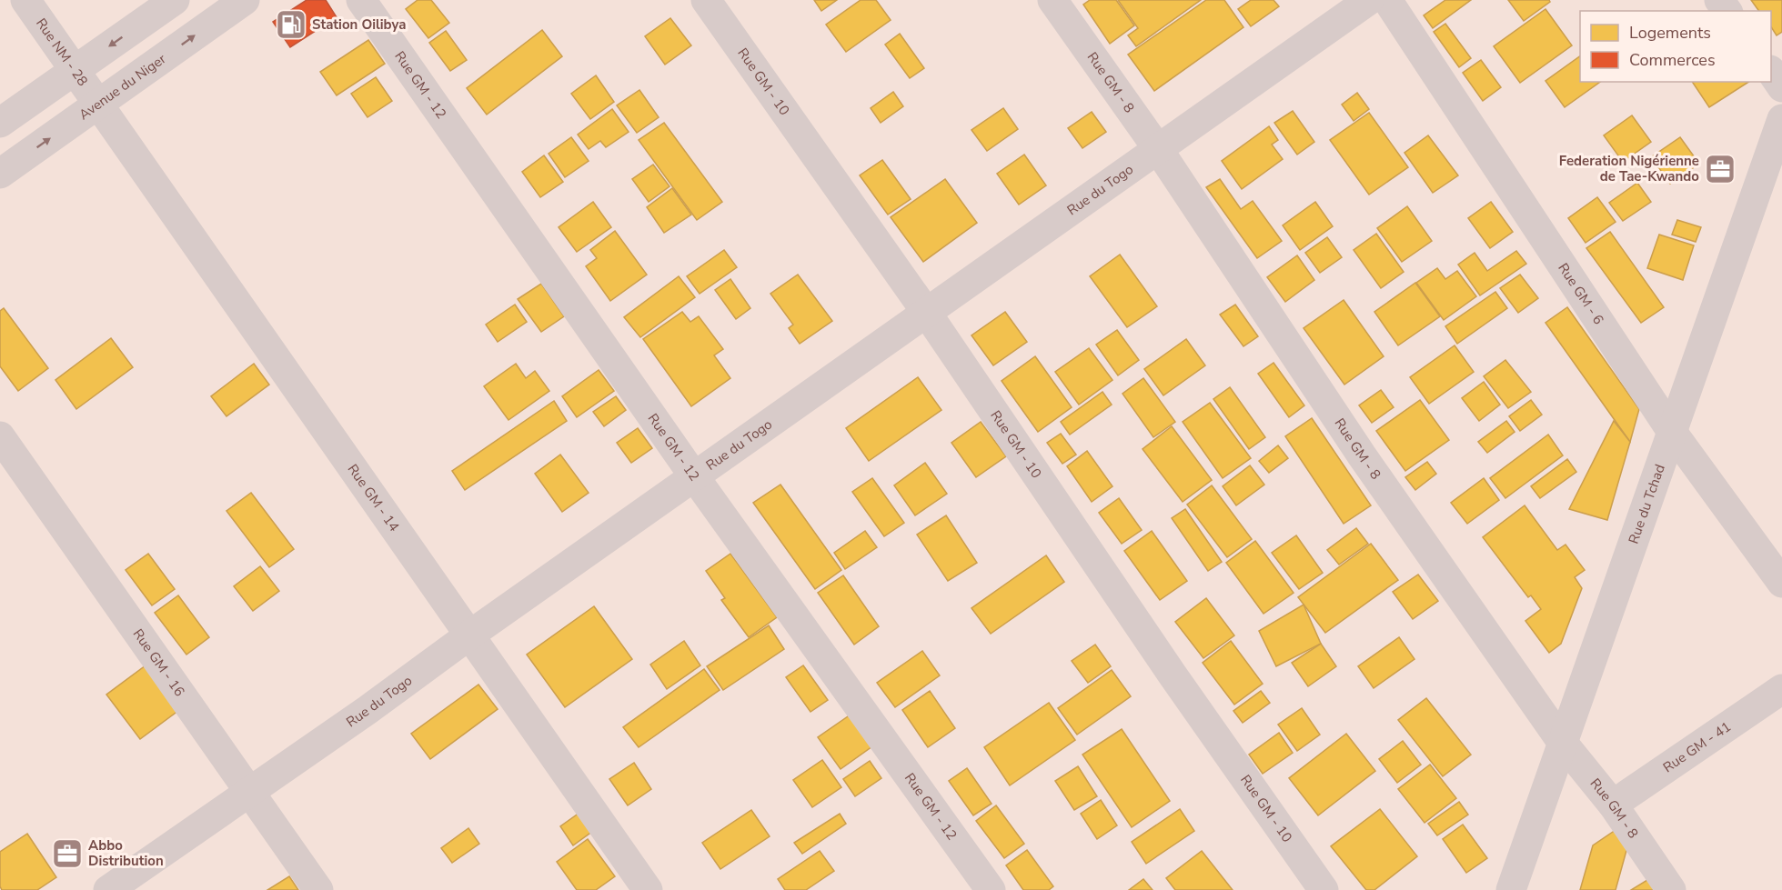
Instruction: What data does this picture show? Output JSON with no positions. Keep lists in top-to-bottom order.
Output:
{
  "streets": {
    "street": [
      "Rue NM - 28",
      "Rue GM - 10",
      "Rue GM - 8",
      "Rue GM - 12",
      "Avenue du Niger",
      "Rue du Togo",
      "Rue GM - 6",
      "Rue GM - 14",
      "Rue du Tchad",
      "Rue GM - 16",
      "Rue GM - 41"
    ]
  },
  "crossings": [
    ["Rue NM - 28", "Avenue du Niger"],
    ["Rue NM - 28", "Rue GM - 14"],
    ["Rue GM - 10", "Rue du Togo"],
    ["Rue GM - 8", "Rue du Togo"],
    ["Rue GM - 8", "Rue du Tchad"],
    ["Rue GM - 8", "Rue GM - 41"],
    ["Rue GM - 12", "Rue du Togo"],
    ["Avenue du Niger", "Rue GM - 14"],
    ["Rue du Togo", "Rue GM - 14"],
    ["Rue du Togo", "Rue GM - 16"],
    ["Rue GM - 6", "Rue du Tchad"]
  ],
  "places": {
    "fuel station": ["Station Oilibya"],
    "office": ["Federation Nigérienne de Tae-Kwando", "Abbo Distribution"]
  },
  "legend": ["Logements", "Commerces"]
}
